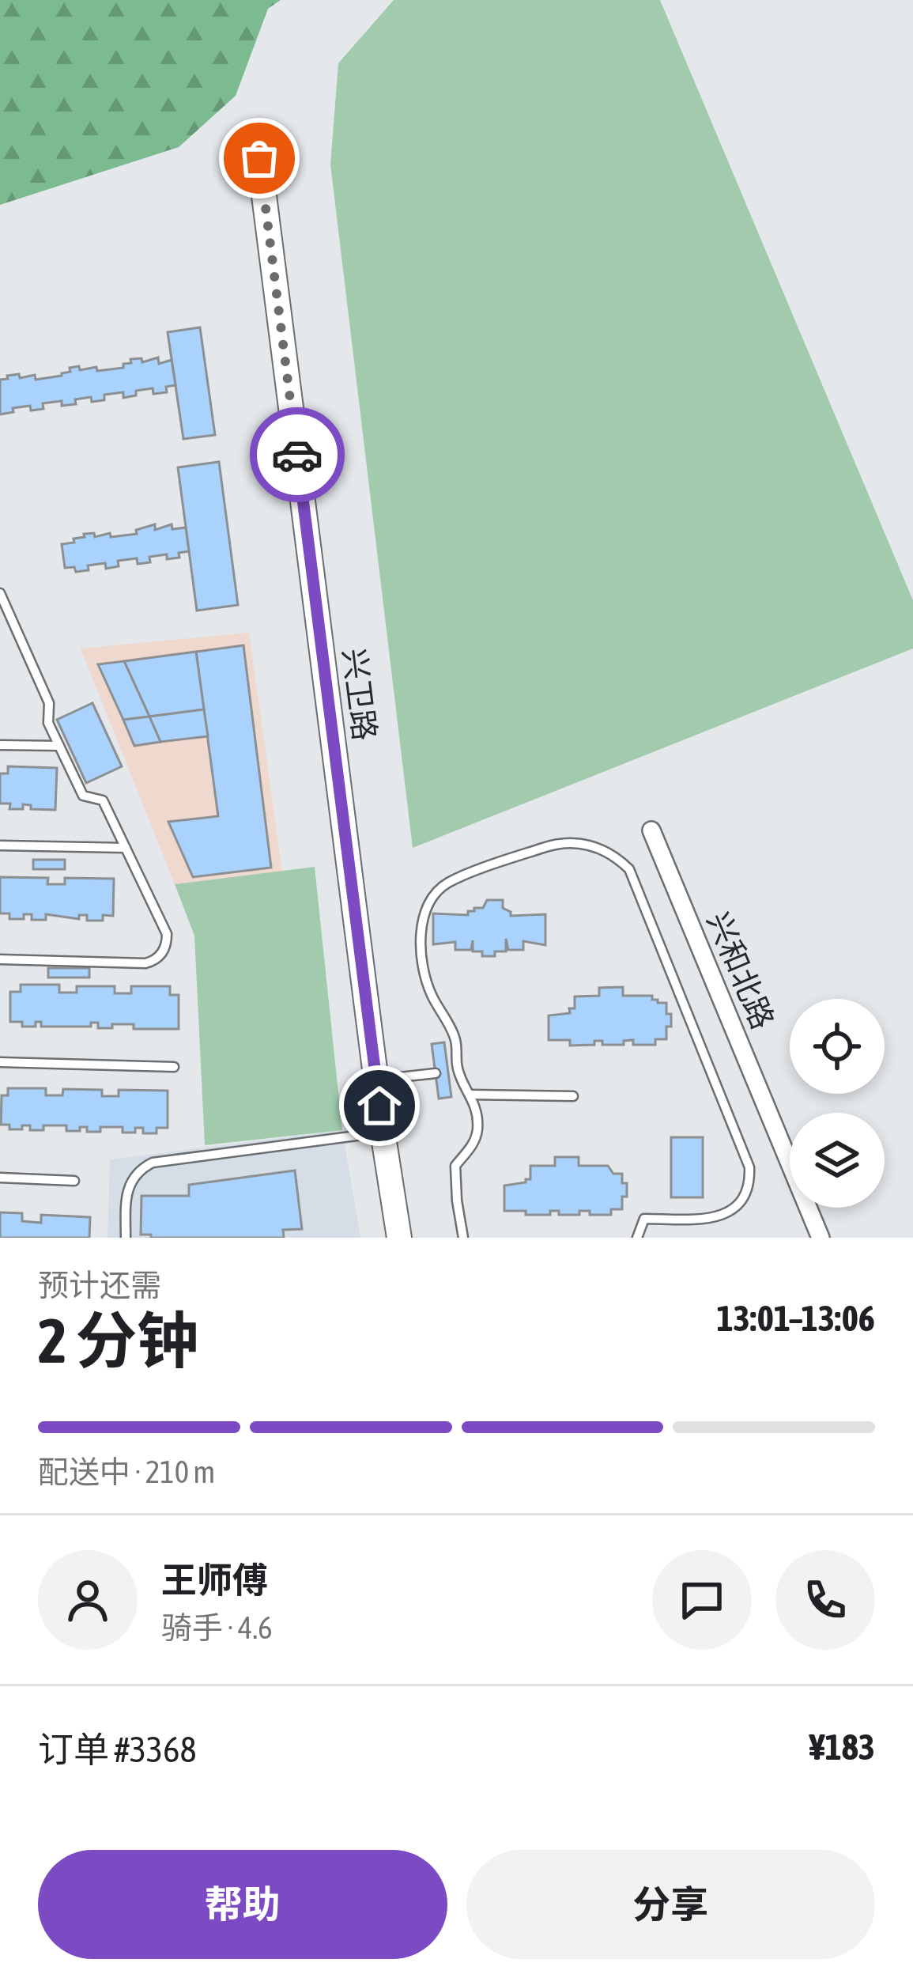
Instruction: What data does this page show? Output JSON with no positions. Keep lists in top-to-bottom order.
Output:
{
  "streets": {
    "street": ["兴卫路", "兴和北路"]
  },
  "page": {
    "heading": ["2 分钟", "预计还需", "13:01–13:06"],
    "panel": [
      "王师傅",
      "骑手 · 4.6",
      "订单 #3368",
      "¥183"
    ],
    "bar": "配送中 · 210 m",
    "buttons": ["帮助", "分享"]
  }
}
